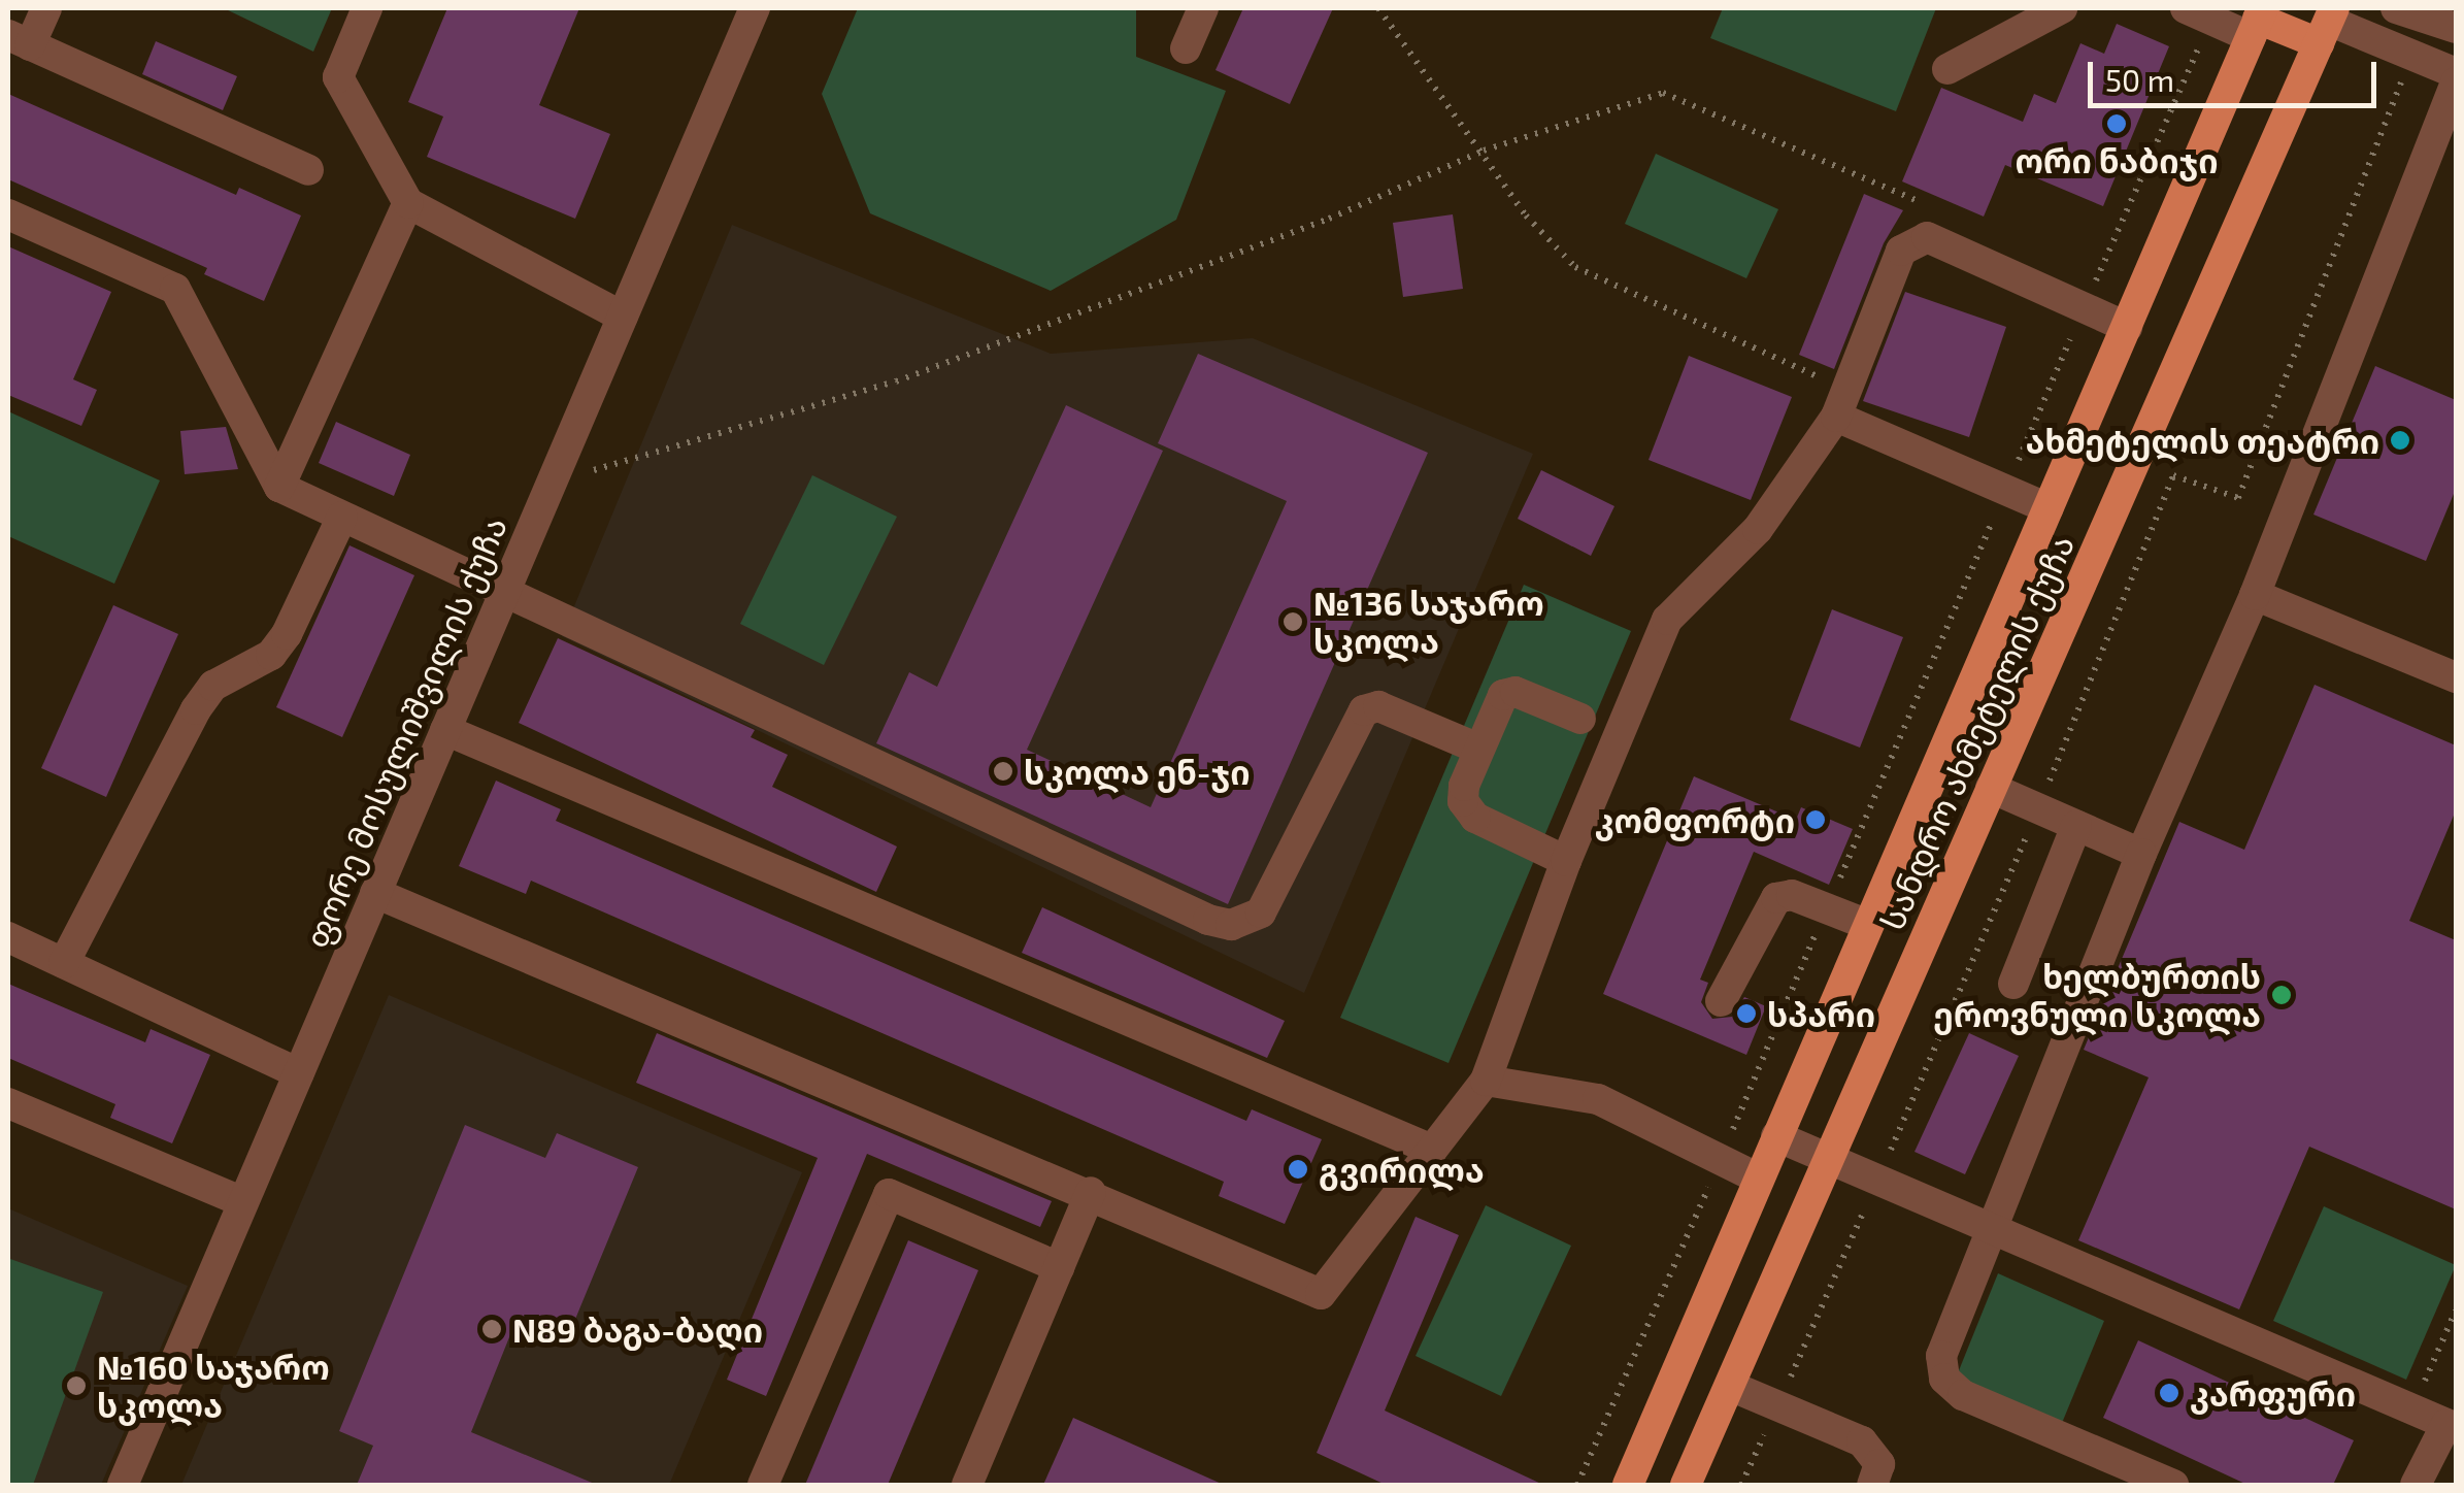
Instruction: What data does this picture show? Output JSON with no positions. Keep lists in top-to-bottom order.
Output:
{
  "streets": {
    "main road": ["სანდრო ახმეტელის ქუჩა"],
    "street": ["ფორე მოსულიშვილის ქუჩა"]
  },
  "places": [
    "ორი ნაბიჯი",
    "ახმეტელის თეატრი",
    "№136 საჯარო სკოლა",
    "სკოლა ენ-ჯი",
    "კომფორტი",
    "ხელბურთის ეროვნული სკოლა",
    "სპარი",
    "გვირილა",
    "N89 ბაგა-ბაღი",
    "№160 საჯარო სკოლა",
    "კარფური"
  ],
  "scale_bar": "50 m"
}
